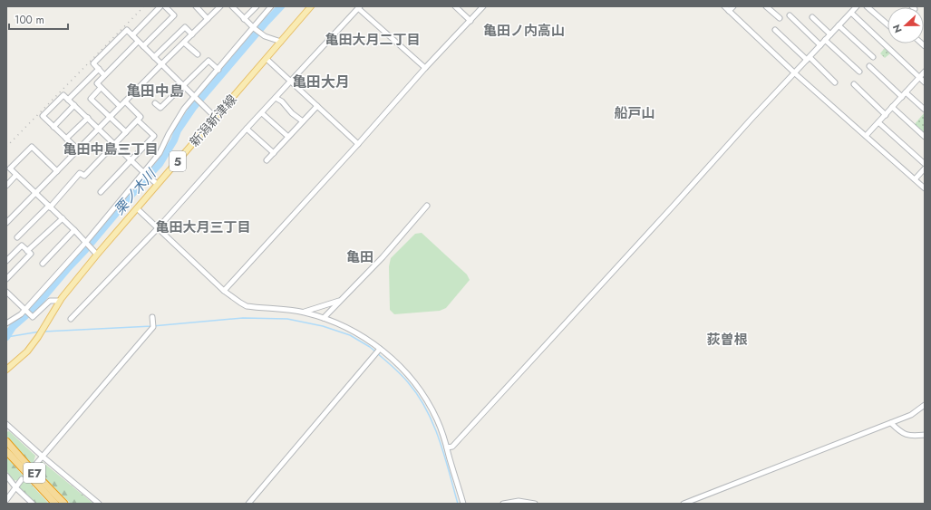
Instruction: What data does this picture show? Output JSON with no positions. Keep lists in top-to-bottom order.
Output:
{
  "streets": {
    "highway": ["E7"],
    "main road": ["新潟新津線", "5"]
  },
  "districts": [
    "亀田ノ内高山",
    "亀田大月二丁目",
    "亀田大月",
    "亀田中島",
    "船戸山",
    "亀田中島三丁目",
    "亀田大月三丁目",
    "亀田",
    "荻曽根"
  ],
  "water": ["栗ノ木川"],
  "scale_bar": "100 m",
  "north": "left"
}
